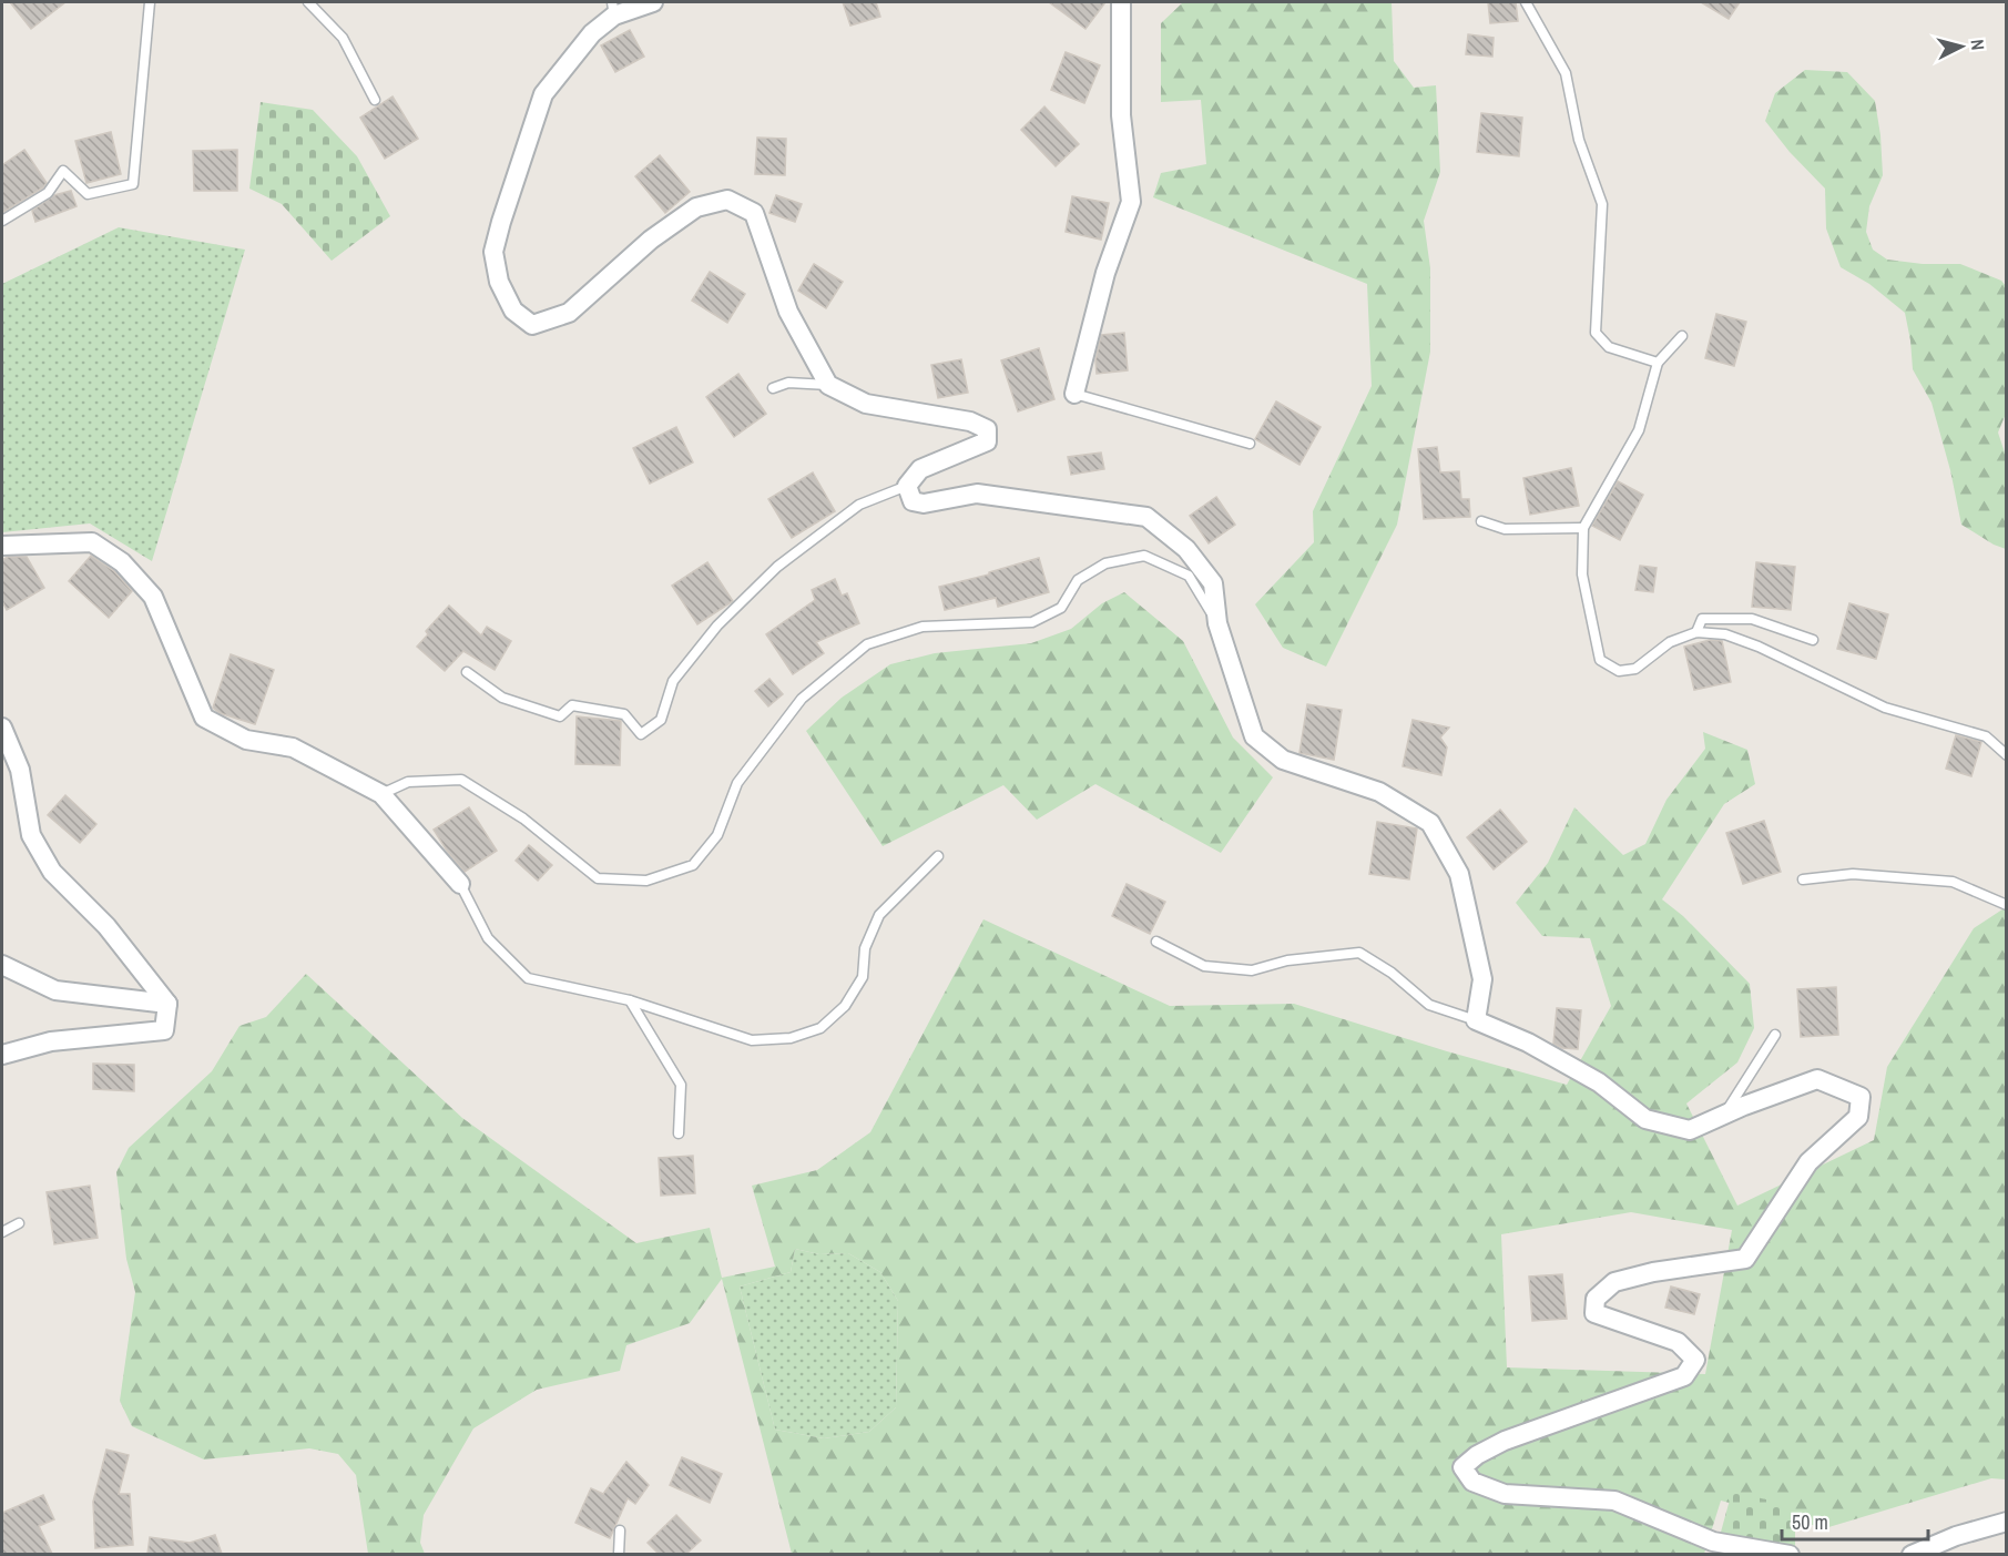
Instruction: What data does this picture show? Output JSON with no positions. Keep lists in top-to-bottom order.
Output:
{
  "scale_bar": "50 m",
  "north": "right"
}
